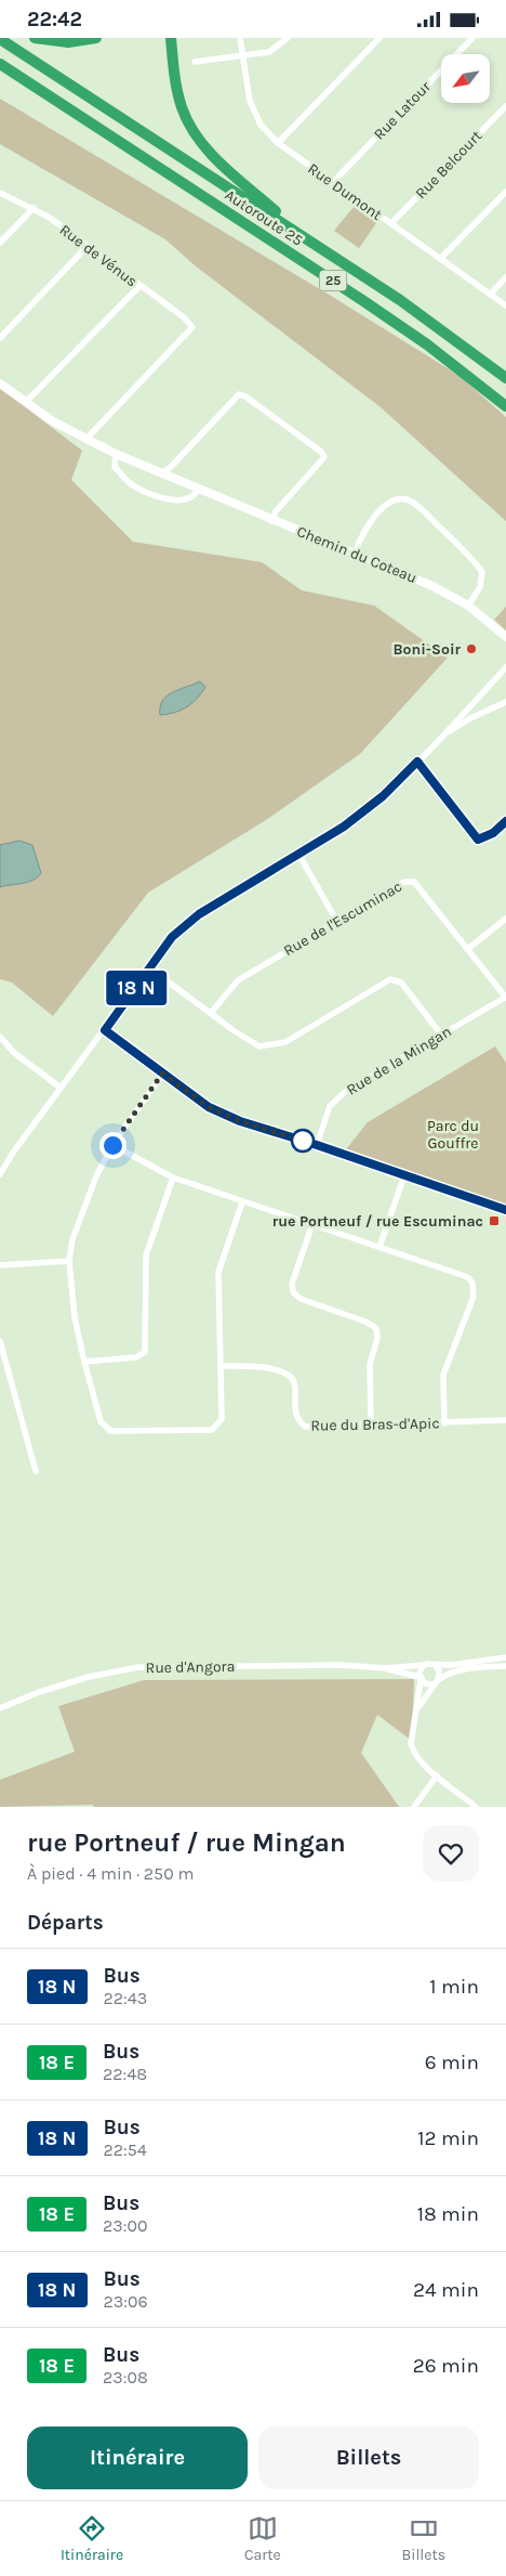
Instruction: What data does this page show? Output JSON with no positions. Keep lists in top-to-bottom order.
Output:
{
  "streets": {
    "highway": ["Autoroute 25", "25"],
    "street": [
      "Rue Latour",
      "Rue Belcourt",
      "Rue Dumont",
      "Rue de Vénus",
      "Chemin du Coteau",
      "Rue de l'Escuminac",
      "Rue de la Mingan",
      "Rue du Bras-d'Apic",
      "Rue d'Angora"
    ]
  },
  "crossings": [
    ["Rue Latour", "Rue Dumont"],
    ["Rue Belcourt", "Rue Dumont"],
    ["Rue de Vénus", "Chemin du Coteau"],
    ["Rue de l'Escuminac", "Rue de la Mingan"]
  ],
  "parks": ["Parc du Gouffre"],
  "places": {
    "other": ["Boni-Soir"],
    "transit": ["rue Portneuf / rue Escuminac"]
  },
  "north": "bottom left",
  "page": {
    "status": "22:42",
    "on_map": "18 N",
    "heading": [
      ["rue Portneuf / rue Mingan", "À pied · 4 min · 250 m"],
      "Départs"
    ],
    "list": [
      {
        "mark": "18 N",
        "name": "Bus",
        "note": "22:43",
        "value": "1 min"
      },
      {
        "mark": "18 E",
        "name": "Bus",
        "note": "22:48",
        "value": "6 min"
      },
      {
        "mark": "18 N",
        "name": "Bus",
        "note": "22:54",
        "value": "12 min"
      },
      {
        "mark": "18 E",
        "name": "Bus",
        "note": "23:00",
        "value": "18 min"
      },
      {
        "mark": "18 N",
        "name": "Bus",
        "note": "23:06",
        "value": "24 min"
      },
      {
        "mark": "18 E",
        "name": "Bus",
        "note": "23:08",
        "value": "26 min"
      }
    ],
    "buttons": ["Itinéraire", "Billets"],
    "tabs": ["Itinéraire", "Carte", "Billets"]
  }
}
